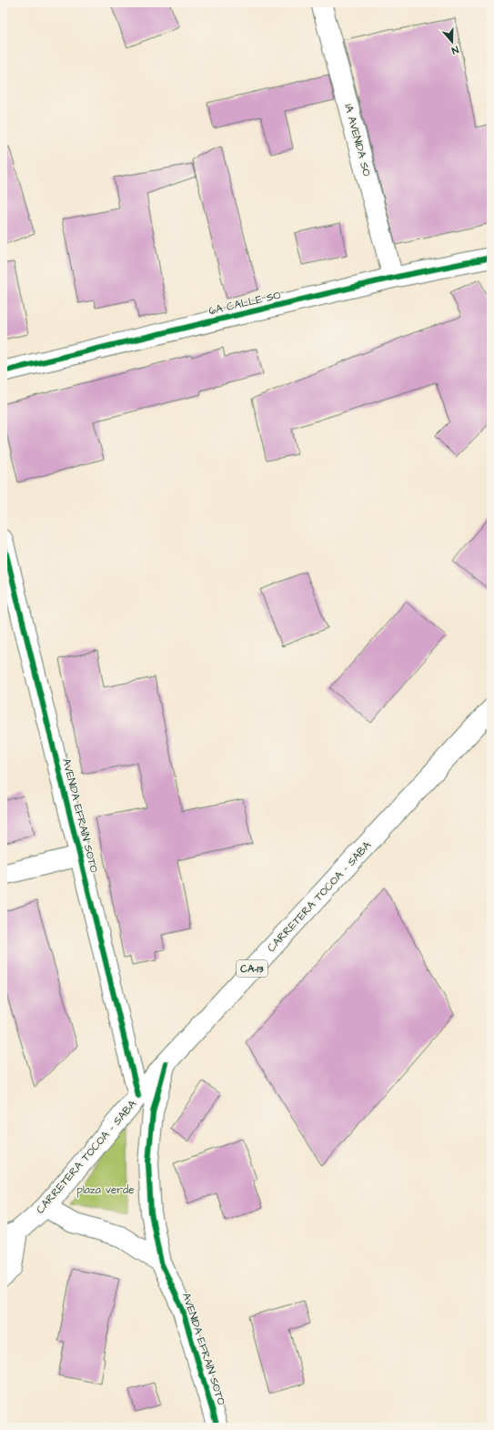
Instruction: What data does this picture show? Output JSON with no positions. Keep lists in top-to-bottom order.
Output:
{
  "streets": {
    "street": [
      "1A AVENIDA SO",
      "6A CALLE SO",
      "AVENIDA EFRAÍN SOTO",
      "CARRETERA TOCOA - SABA",
      "CA-13"
    ]
  },
  "crossings": [
    ["1A AVENIDA SO", "6A CALLE SO"],
    ["AVENIDA EFRAÍN SOTO", "CARRETERA TOCOA - SABA"]
  ],
  "parks": ["plaza verde"],
  "north": "bottom"
}
